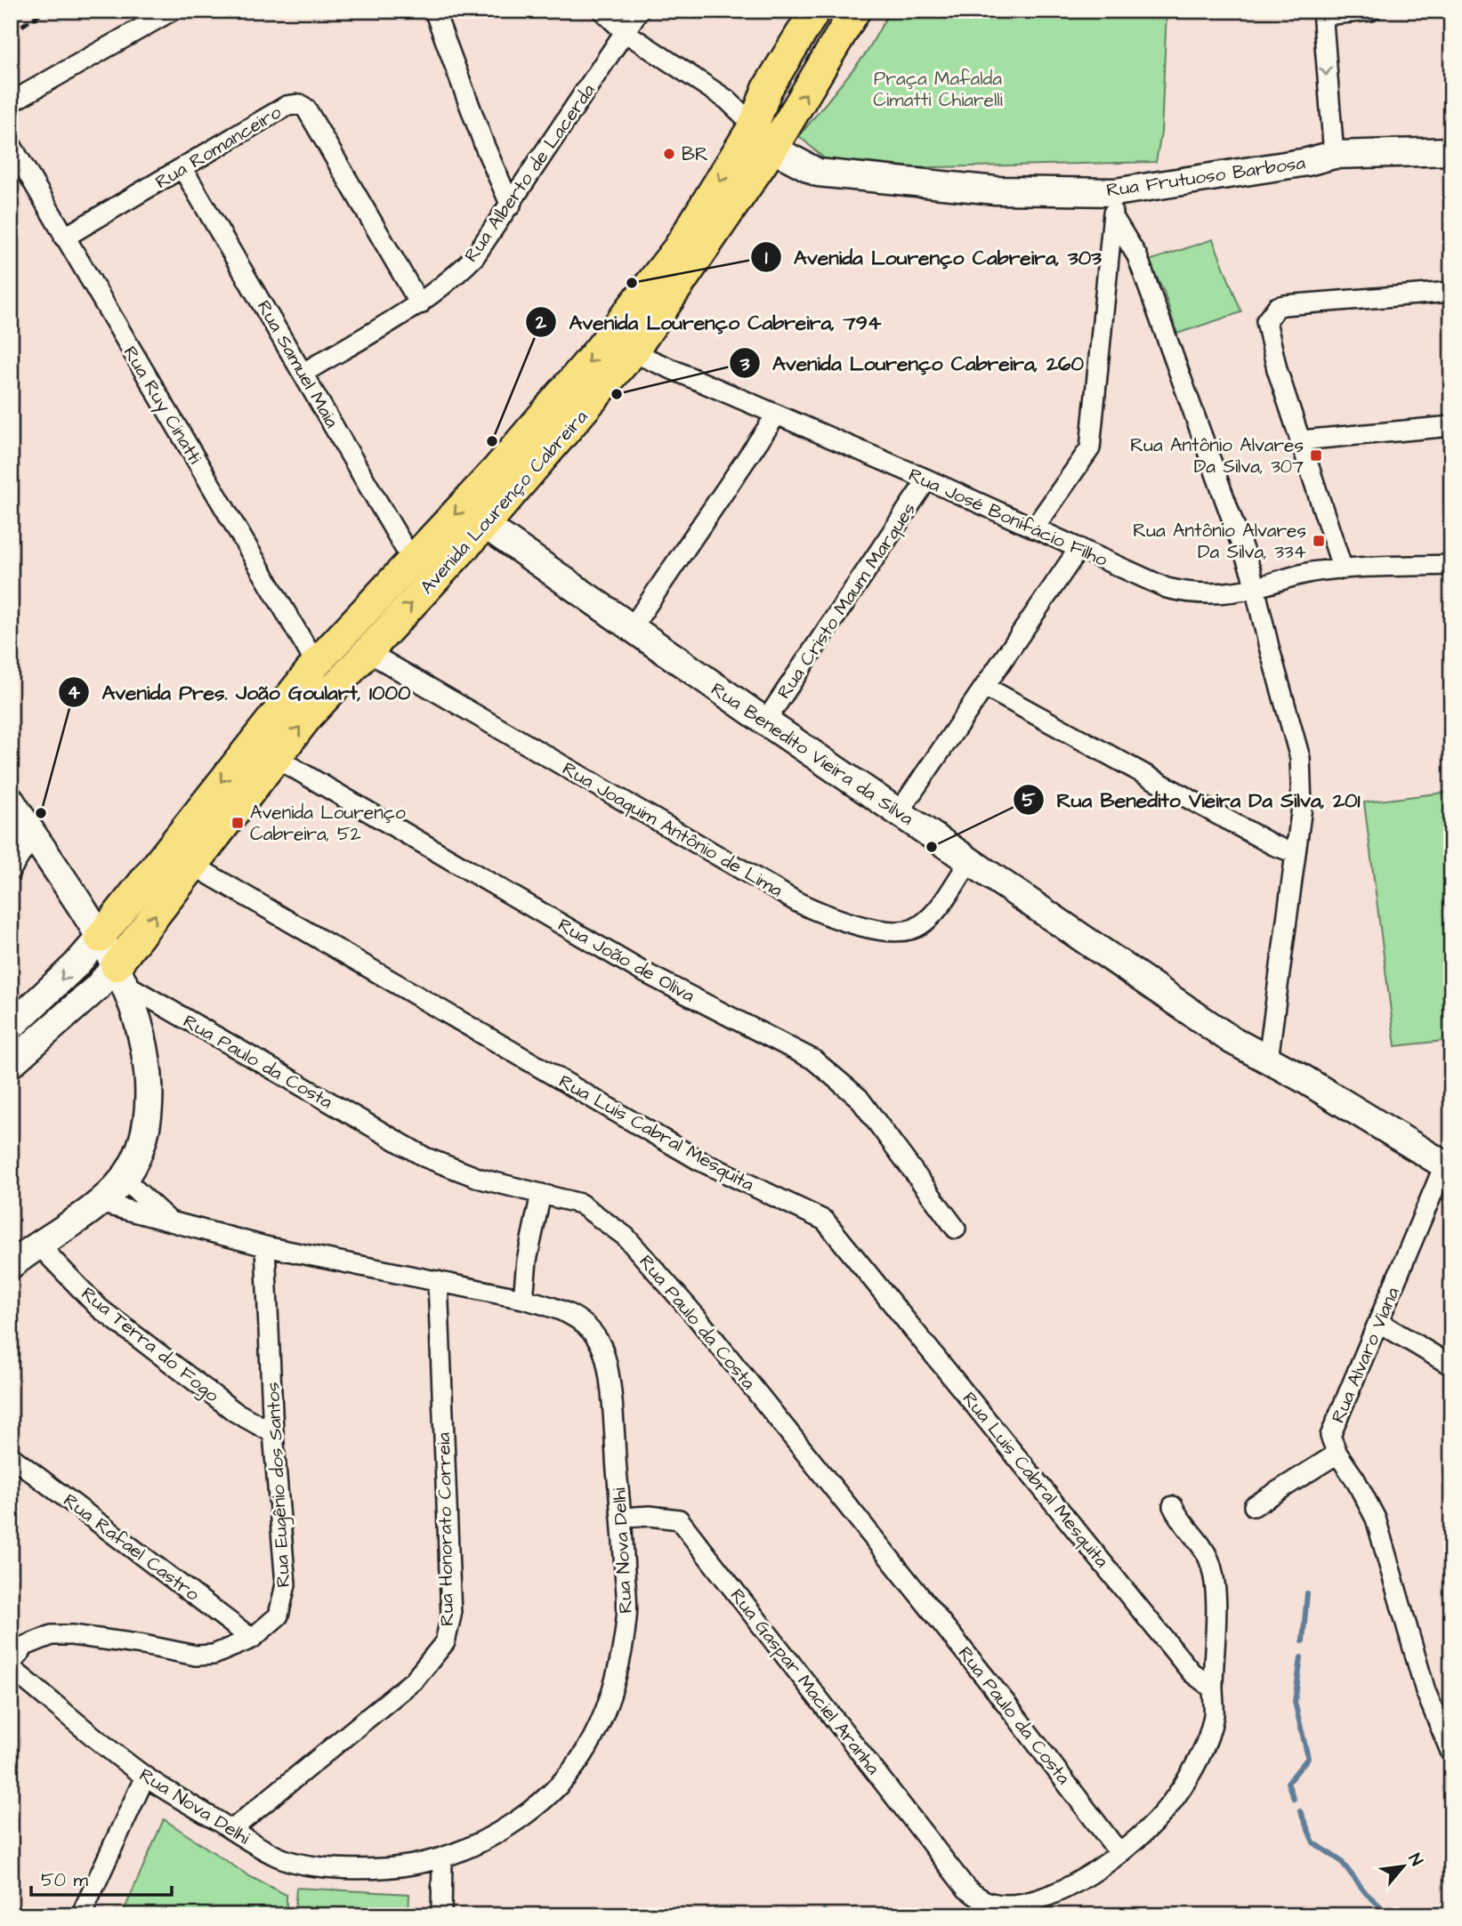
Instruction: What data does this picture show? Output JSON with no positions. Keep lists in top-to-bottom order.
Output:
{
  "streets": {
    "main road": ["Avenida Lourenço Cabreira"],
    "street": [
      "Rua Romanceiro",
      "Rua Alberto de Lacerda",
      "Rua Frutuoso Barbosa",
      "Rua Samuel Maia",
      "Rua Ruy Cinatti",
      "Rua José Bonifácio Filho",
      "Rua Cristo Maum Marques",
      "Rua Benedito Vieira da Silva",
      "Rua Joaquim Antônio de Lima",
      "Rua João de Oliva",
      "Rua Paulo da Costa",
      "Rua Luis Cabral Mesquita",
      "Rua Terra do Fogo",
      "Rua Alvaro Viana",
      "Rua Eugênio dos Santos",
      "Rua Honorato Correia",
      "Rua Rafael Castro",
      "Rua Nova Delhi",
      "Rua Gaspar Maciel Aranha"
    ]
  },
  "crossings": [
    ["Rua Romanceiro", "Rua Alberto de Lacerda"],
    ["Rua Romanceiro", "Rua Samuel Maia"],
    ["Rua Romanceiro", "Rua Ruy Cinatti"],
    ["Rua Alberto de Lacerda", "Rua Samuel Maia"],
    ["Rua Frutuoso Barbosa", "Avenida Lourenço Cabreira"],
    ["Rua Samuel Maia", "Avenida Lourenço Cabreira"],
    ["Rua Ruy Cinatti", "Avenida Lourenço Cabreira"],
    ["Avenida Lourenço Cabreira", "Rua José Bonifácio Filho"],
    ["Avenida Lourenço Cabreira", "Rua Benedito Vieira da Silva"],
    ["Avenida Lourenço Cabreira", "Rua Joaquim Antônio de Lima"],
    ["Avenida Lourenço Cabreira", "Rua João de Oliva"],
    ["Avenida Lourenço Cabreira", "Rua Paulo da Costa"],
    ["Avenida Lourenço Cabreira", "Rua Luis Cabral Mesquita"],
    ["Rua José Bonifácio Filho", "Rua Cristo Maum Marques"],
    ["Rua Cristo Maum Marques", "Rua Benedito Vieira da Silva"],
    ["Rua Benedito Vieira da Silva", "Rua Joaquim Antônio de Lima"],
    ["Rua Benedito Vieira da Silva", "Rua Alvaro Viana"],
    ["Rua Paulo da Costa", "Rua Gaspar Maciel Aranha"],
    ["Rua Terra do Fogo", "Rua Eugênio dos Santos"],
    ["Rua Eugênio dos Santos", "Rua Rafael Castro"],
    ["Rua Eugênio dos Santos", "Rua Nova Delhi"],
    ["Rua Honorato Correia", "Rua Nova Delhi"],
    ["Rua Nova Delhi", "Rua Gaspar Maciel Aranha"]
  ],
  "parks": ["Praça Mafalda Cimatti Chiarelli"],
  "places": {
    "other": [
      "BR",
      "Avenida Lourenço Cabreira, 303",
      "Avenida Lourenço Cabreira, 260",
      "Avenida Lourenço Cabreira, 794",
      "Avenida Pres. João Goulart, 1000",
      "Rua Benedito Vieira Da Silva, 201"
    ],
    "transit": ["Rua Antônio Alvares Da Silva, 307", "Rua Antônio Alvares Da Silva, 334", "Avenida Lourenço Cabreira, 52"]
  },
  "scale_bar": "50 m",
  "north": "top right"
}
